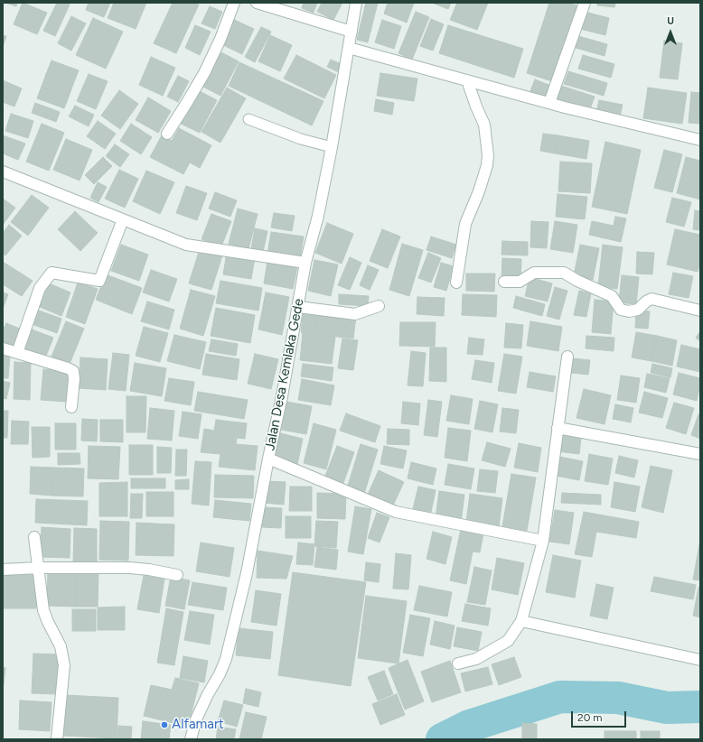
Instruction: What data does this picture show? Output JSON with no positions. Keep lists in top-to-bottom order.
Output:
{
  "streets": {
    "street": ["Jalan Desa Kemlaka Gede"]
  },
  "places": ["Alfamart"],
  "scale_bar": "20 m",
  "north": "top"
}
